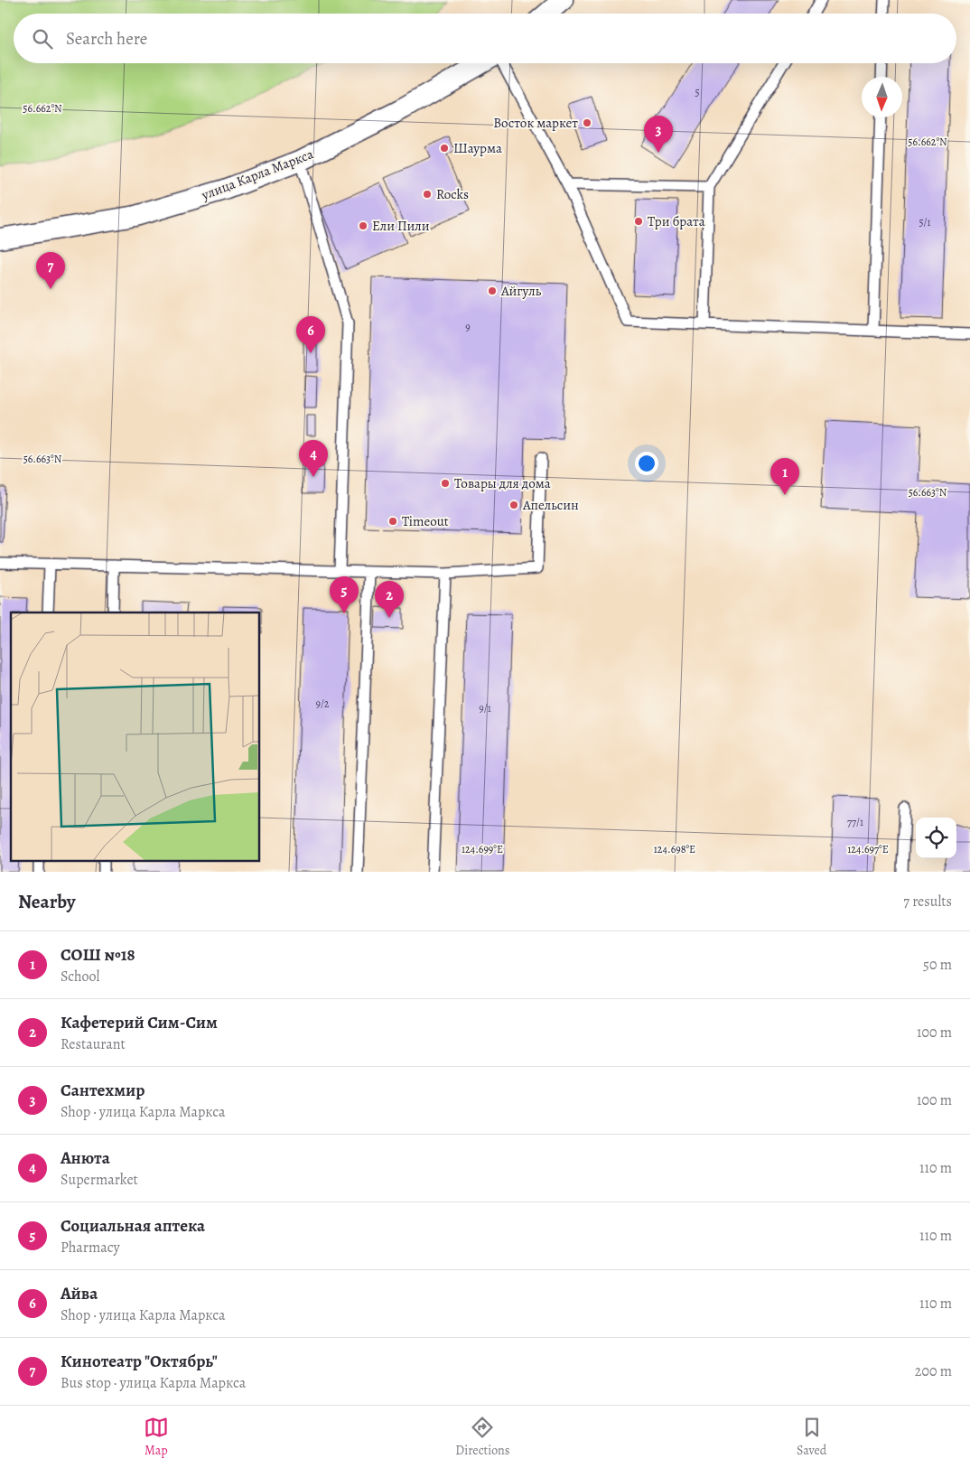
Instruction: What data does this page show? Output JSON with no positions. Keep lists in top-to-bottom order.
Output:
{
  "streets": {
    "street": ["улица Карла Маркса"]
  },
  "places": [
    "Восток маркет",
    "Шаурма",
    "Rocks",
    "Три брата",
    "Ели Пили",
    "Айгуль",
    "Товары для дома",
    "Апельсин",
    "Timeout"
  ],
  "house_numbers": [
    "5",
    "5/1",
    "9",
    "9/2",
    "9/1",
    "77/1"
  ],
  "north": "bottom",
  "page": {
    "search": "Search here",
    "pins": [
      "3",
      "7",
      "6",
      "4",
      "1",
      "5",
      "2"
    ],
    "heading": ["Nearby", "7 results"],
    "list": [
      {
        "mark": "1",
        "name": "СОШ №18",
        "note": "School",
        "value": "50 m"
      },
      {
        "mark": "2",
        "name": "Кафетерий Сим-Сим",
        "note": "Restaurant",
        "value": "100 m"
      },
      {
        "mark": "3",
        "name": "Сантехмир",
        "note": "Shop · улица Карла Маркса",
        "value": "100 m"
      },
      {
        "mark": "4",
        "name": "Анюта",
        "note": "Supermarket",
        "value": "110 m"
      },
      {
        "mark": "5",
        "name": "Социальная аптека",
        "note": "Pharmacy",
        "value": "110 m"
      },
      {
        "mark": "6",
        "name": "Айва",
        "note": "Shop · улица Карла Маркса",
        "value": "110 m"
      },
      {
        "mark": "7",
        "name": "Кинотеатр \"Октябрь\"",
        "note": "Bus stop · улица Карла Маркса",
        "value": "200 m"
      }
    ],
    "nav": ["Map", "Directions", "Saved"]
  },
  "coordinates": [
    "56.662°N",
    "56.663°N",
    "124.699°E",
    "124.698°E",
    "124.697°E"
  ]
}
